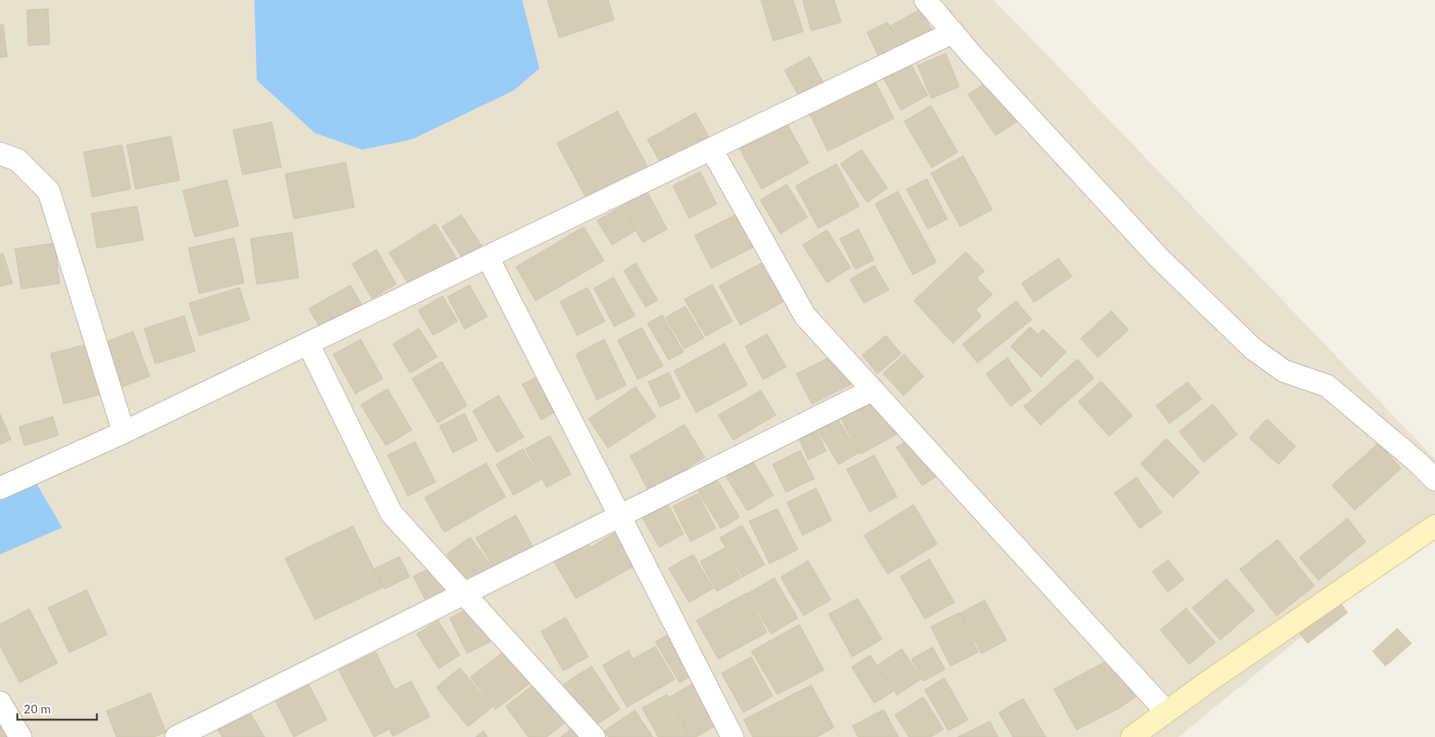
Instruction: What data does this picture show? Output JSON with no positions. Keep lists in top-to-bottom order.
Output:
{
  "scale_bar": "20 m"
}
